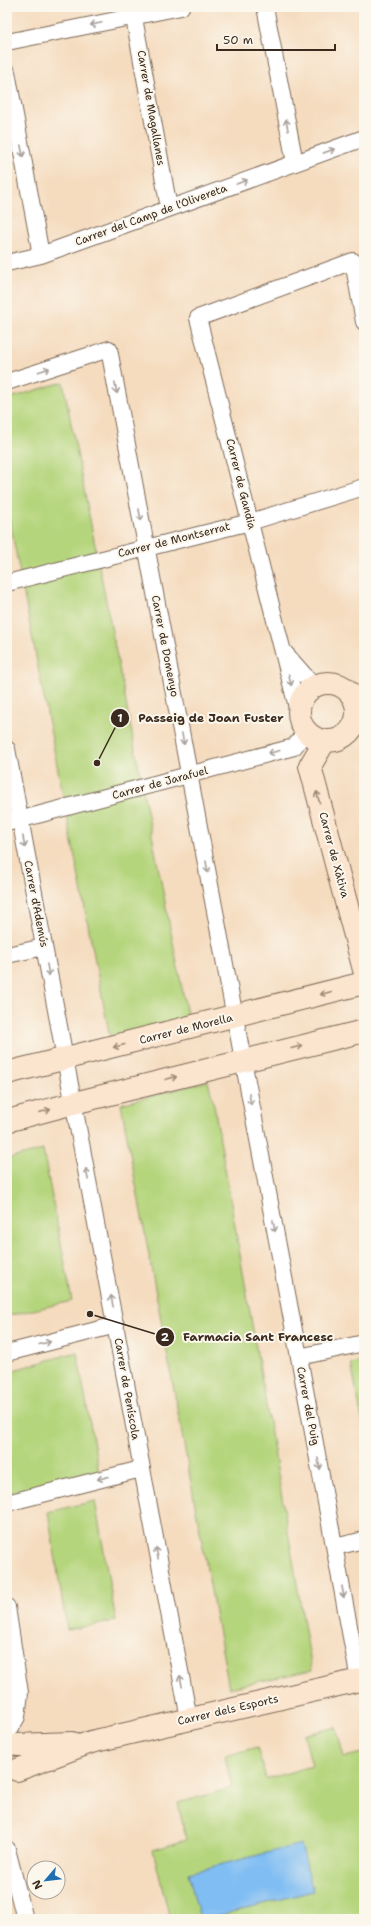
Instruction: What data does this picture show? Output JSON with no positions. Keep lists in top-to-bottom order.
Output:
{
  "streets": {
    "street": [
      "Carrer de Magallanes",
      "Carrer del Camp de l'Olivereta",
      "Carrer de Gandia",
      "Carrer de Montserrat",
      "Carrer de Domenyo",
      "Carrer de Jarafuel",
      "Carrer de Xàtiva",
      "Carrer d'Ademús",
      "Carrer de Morella",
      "Carrer de Peníscola",
      "Carrer del Puig",
      "Carrer dels Esports"
    ]
  },
  "crossings": [
    ["Carrer de Magallanes", "Carrer del Camp de l'Olivereta"],
    ["Carrer de Gandia", "Carrer de Montserrat"],
    ["Carrer de Gandia", "Carrer de Jarafuel"],
    ["Carrer de Gandia", "Carrer de Xàtiva"],
    ["Carrer de Montserrat", "Carrer de Domenyo"],
    ["Carrer de Domenyo", "Carrer de Jarafuel"],
    ["Carrer de Domenyo", "Carrer de Morella"],
    ["Carrer de Domenyo", "Carrer del Puig"],
    ["Carrer de Jarafuel", "Carrer de Xàtiva"],
    ["Carrer de Jarafuel", "Carrer d'Ademús"],
    ["Carrer d'Ademús", "Carrer de Morella"],
    ["Carrer d'Ademús", "Carrer de Peníscola"],
    ["Carrer de Morella", "Carrer de Peníscola"],
    ["Carrer de Peníscola", "Carrer dels Esports"],
    ["Carrer del Puig", "Carrer dels Esports"]
  ],
  "one_way": [
    "Carrer del Camp de l'Olivereta",
    "Carrer de Domenyo",
    "Carrer de Jarafuel",
    "Carrer de Xàtiva",
    "Carrer d'Ademús",
    "Carrer de Peníscola",
    "Carrer del Puig"
  ],
  "places": ["Passeig de Joan Fuster", "Farmacia Sant Francesc"],
  "scale_bar": "50 m",
  "north": "bottom left"
}
